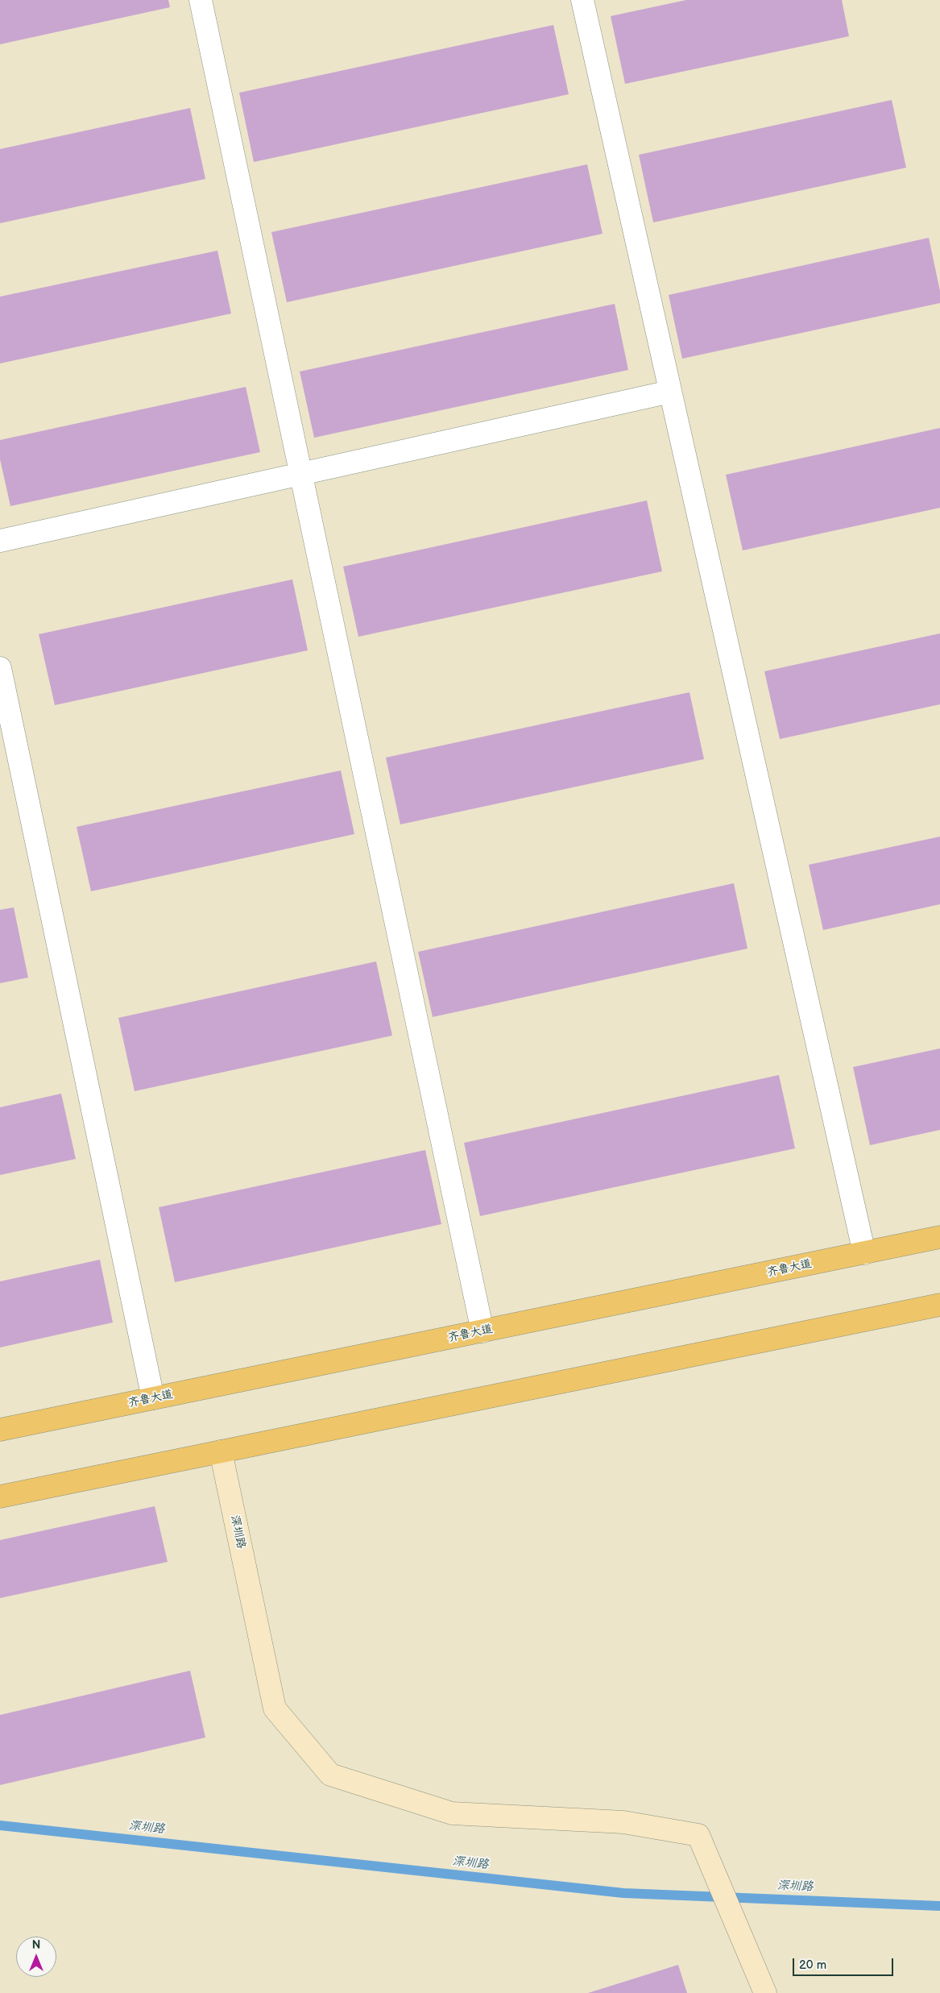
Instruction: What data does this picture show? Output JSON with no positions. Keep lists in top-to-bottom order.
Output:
{
  "streets": {
    "main road": ["齐鲁大道"],
    "street": ["深圳路"]
  },
  "water": ["深圳路"],
  "scale_bar": "20 m",
  "north": "top"
}
